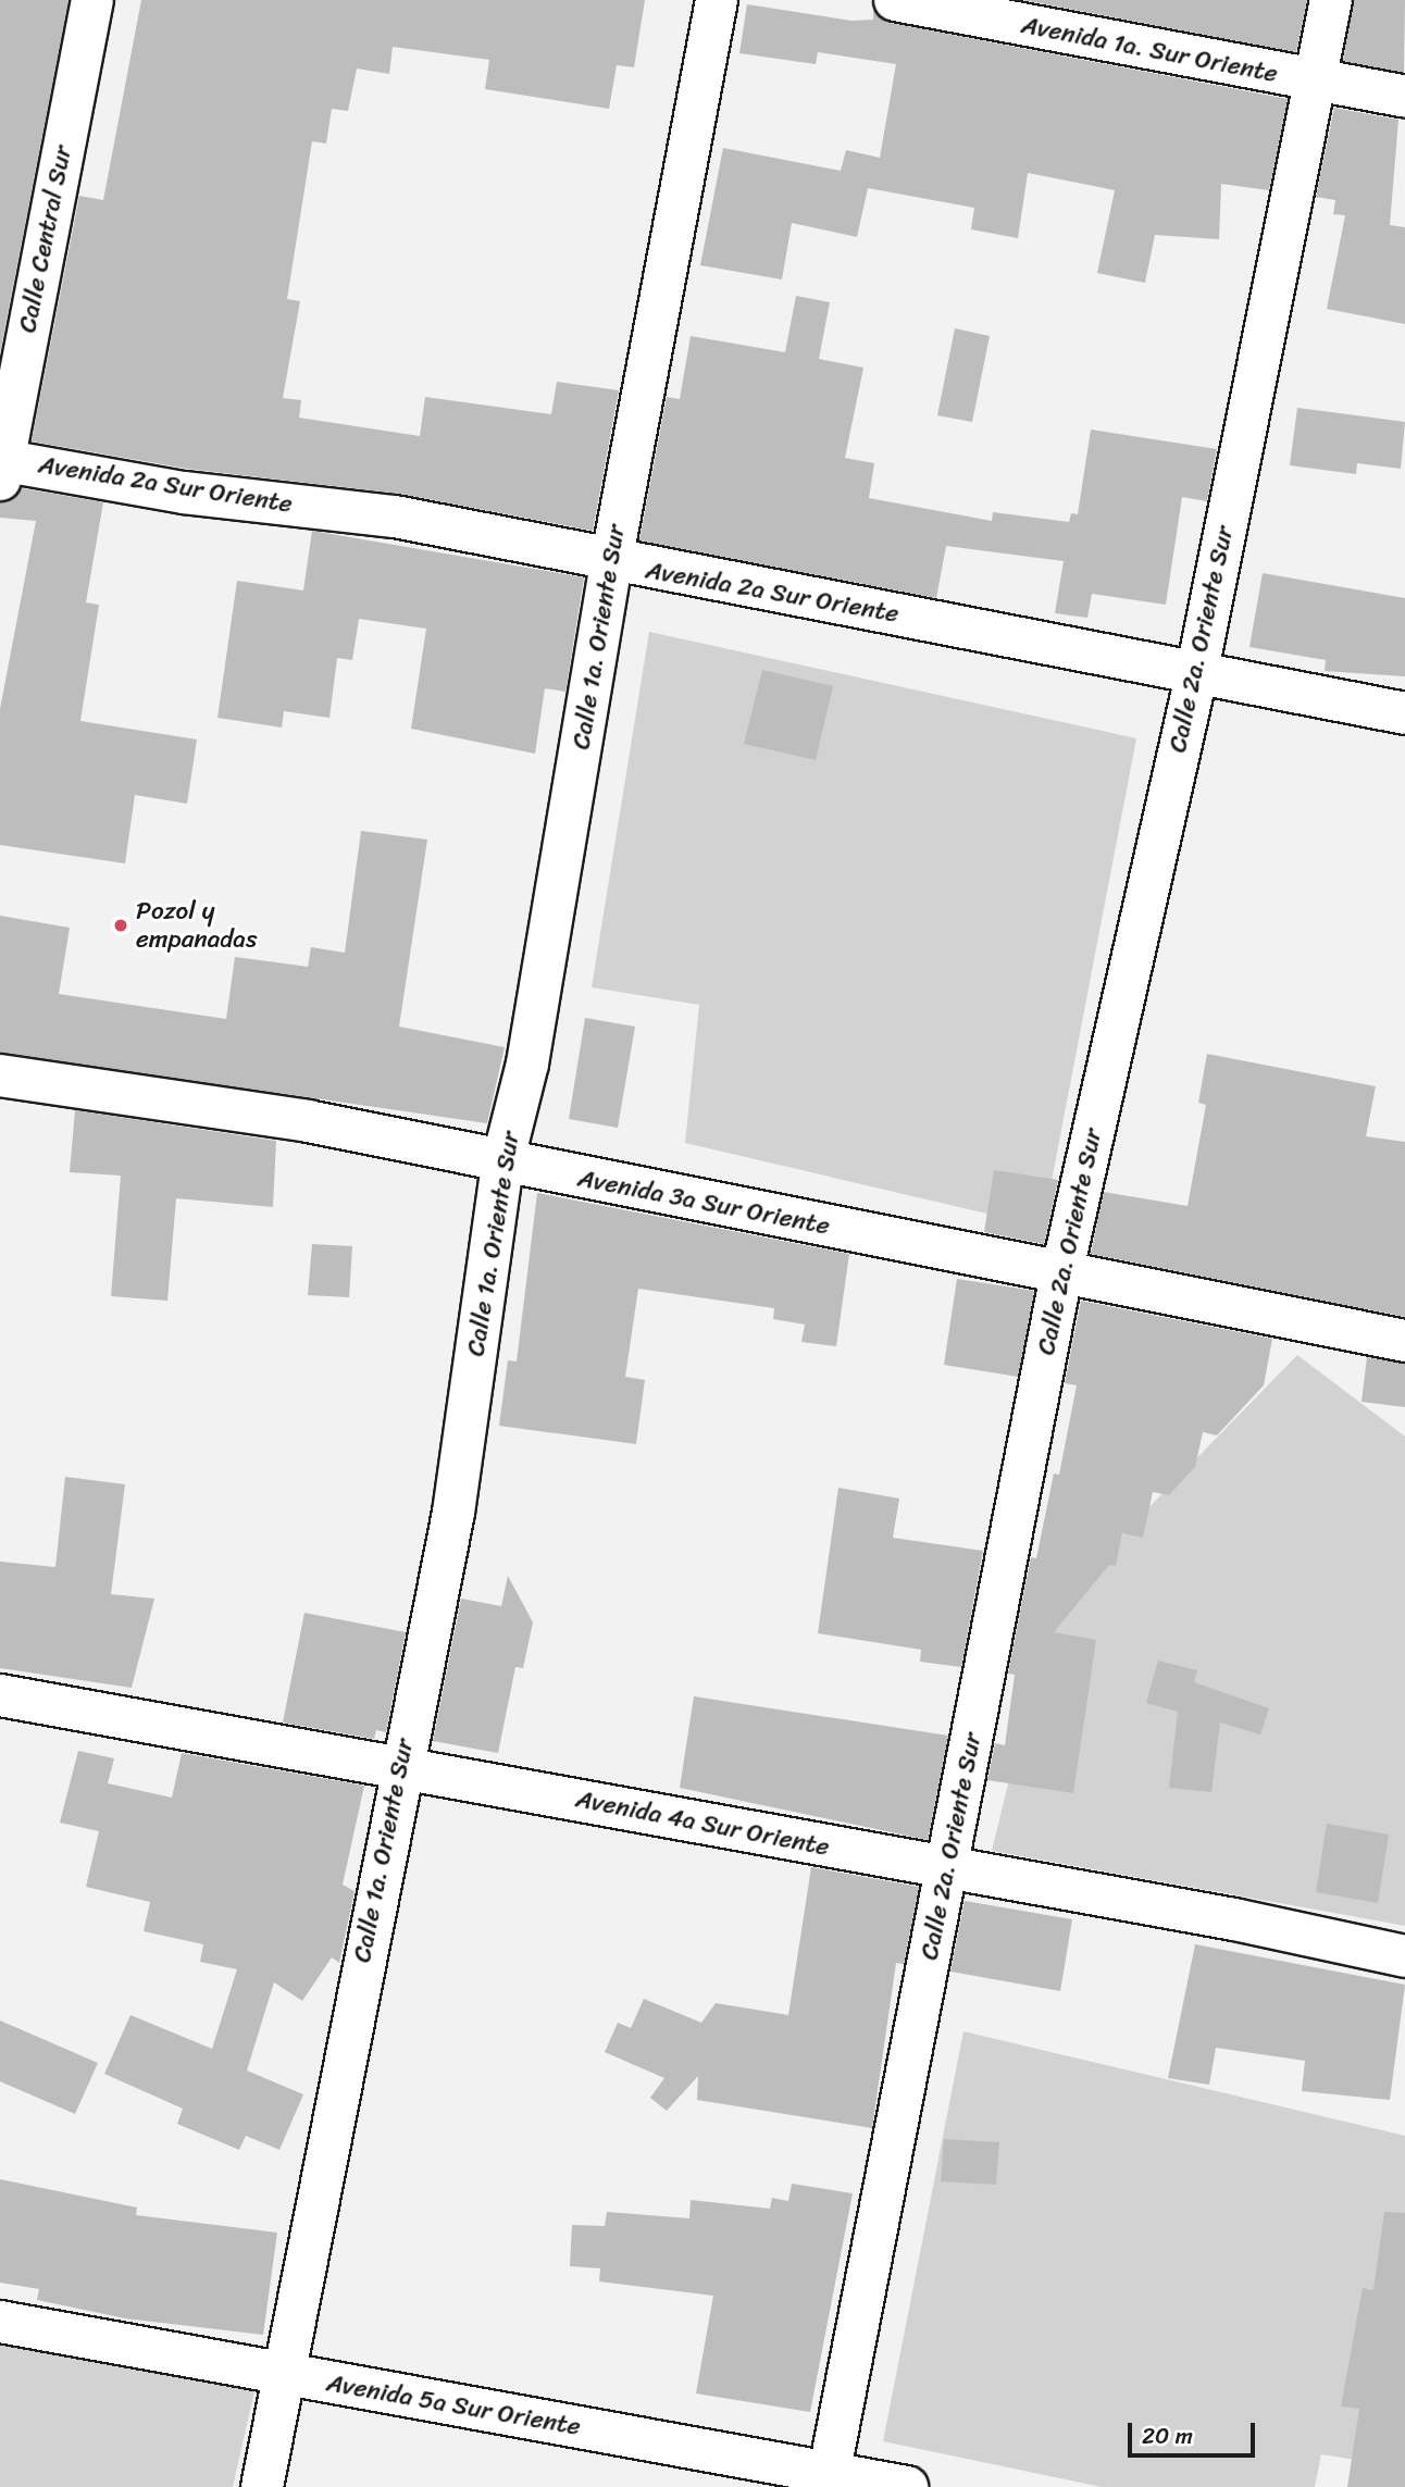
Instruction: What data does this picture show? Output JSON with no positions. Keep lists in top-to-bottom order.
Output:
{
  "streets": {
    "street": [
      "Avenida 1a. Sur Oriente",
      "Calle Central Sur",
      "Avenida 2a Sur Oriente",
      "Calle 1a. Oriente Sur",
      "Calle 2a. Oriente Sur",
      "Avenida 3a Sur Oriente",
      "Avenida 4a Sur Oriente",
      "Avenida 5a Sur Oriente"
    ]
  },
  "crossings": [
    ["Avenida 1a. Sur Oriente", "Calle 2a. Oriente Sur"],
    ["Calle Central Sur", "Avenida 2a Sur Oriente"],
    ["Avenida 2a Sur Oriente", "Calle 1a. Oriente Sur"],
    ["Avenida 2a Sur Oriente", "Calle 2a. Oriente Sur"],
    ["Calle 1a. Oriente Sur", "Avenida 3a Sur Oriente"],
    ["Calle 1a. Oriente Sur", "Avenida 4a Sur Oriente"],
    ["Calle 1a. Oriente Sur", "Avenida 5a Sur Oriente"],
    ["Calle 2a. Oriente Sur", "Avenida 3a Sur Oriente"],
    ["Calle 2a. Oriente Sur", "Avenida 4a Sur Oriente"],
    ["Calle 2a. Oriente Sur", "Avenida 5a Sur Oriente"]
  ],
  "places": ["Pozol y empanadas"],
  "scale_bar": "20 m"
}
